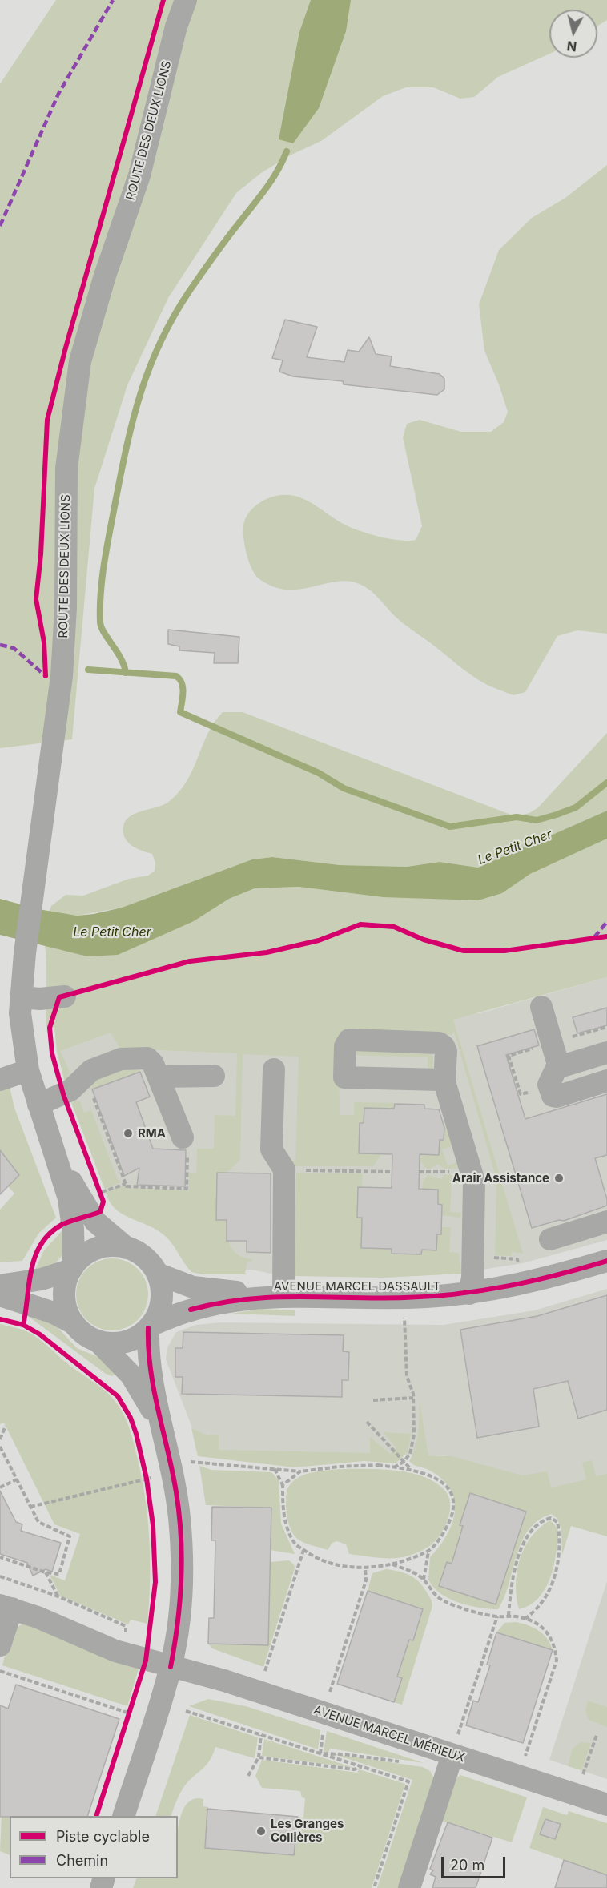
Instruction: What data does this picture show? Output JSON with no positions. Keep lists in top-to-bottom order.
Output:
{
  "streets": {
    "street": ["ROUTE DES DEUX LIONS", "AVENUE MARCEL DASSAULT", "AVENUE MARCEL MÉRIEUX"]
  },
  "crossings": [
    ["ROUTE DES DEUX LIONS", "AVENUE MARCEL DASSAULT"]
  ],
  "water": ["Le Petit Cher"],
  "places": ["RMA", "Arair Assistance", "Les Granges Collières"],
  "legend": ["Piste cyclable", "Chemin"],
  "scale_bar": "20 m",
  "north": "bottom"
}
